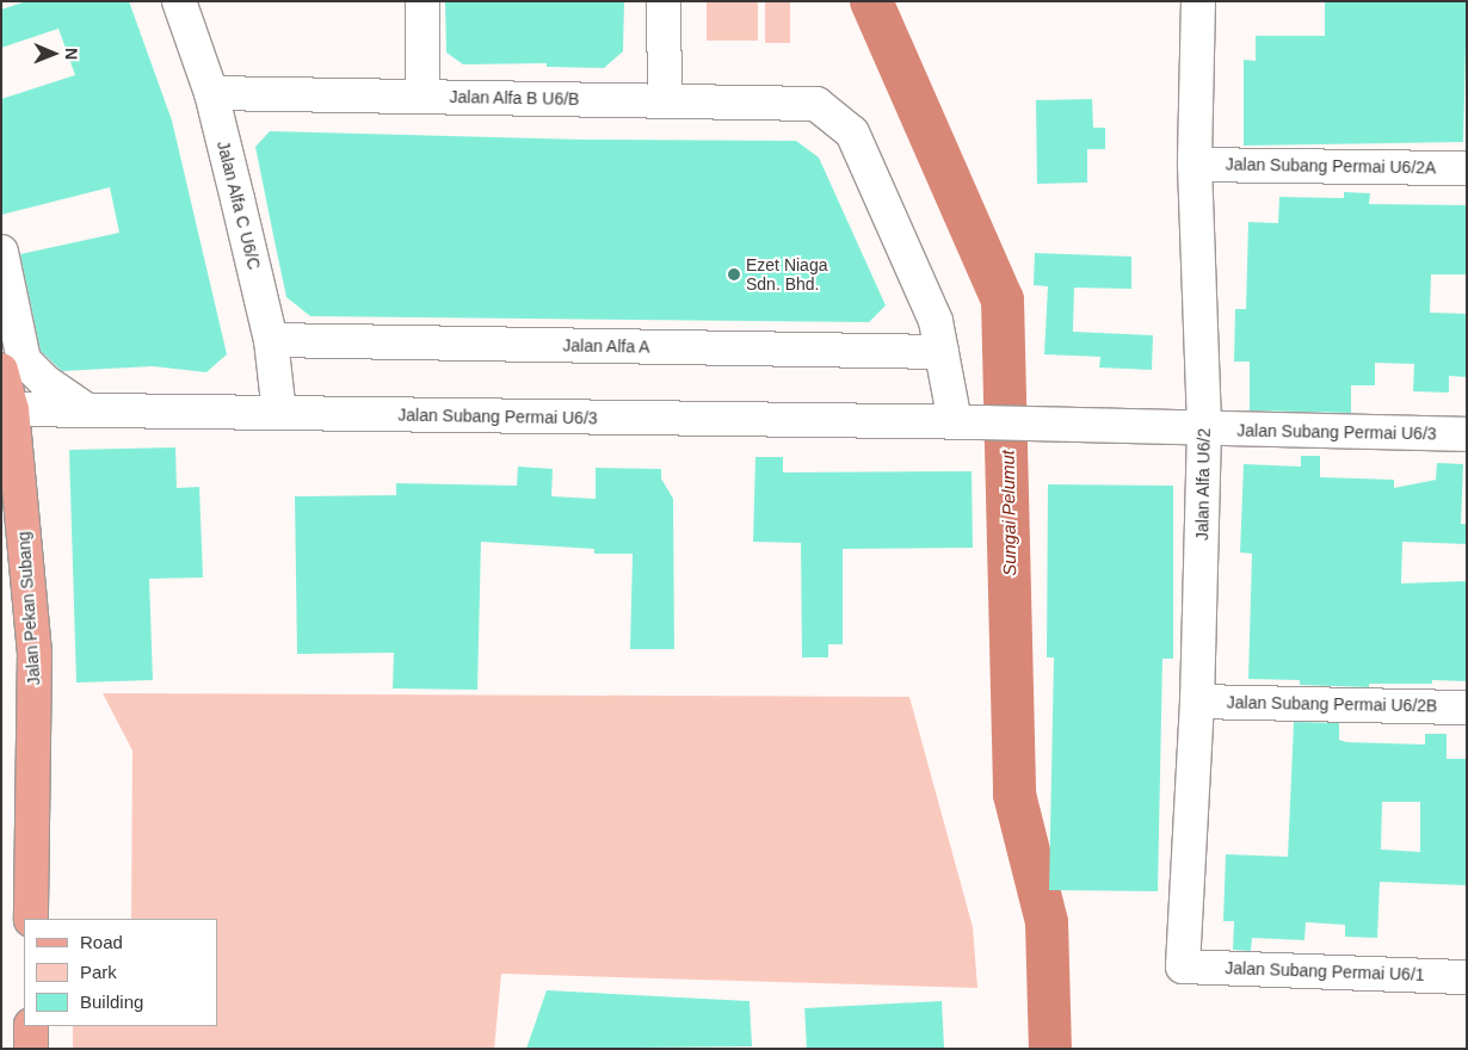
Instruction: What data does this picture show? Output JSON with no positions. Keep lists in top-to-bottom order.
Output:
{
  "streets": {
    "main road": ["Jalan Pekan Subang"],
    "street": [
      "Jalan Alfa B U6/B",
      "Jalan Subang Permai U6/2A",
      "Jalan Alfa C U6/C",
      "Jalan Alfa A",
      "Jalan Subang Permai U6/3",
      "Jalan Alfa U6/2",
      "Jalan Subang Permai U6/2B",
      "Jalan Subang Permai U6/1"
    ]
  },
  "crossings": [
    ["Jalan Alfa B U6/B", "Jalan Alfa C U6/C"],
    ["Jalan Alfa B U6/B", "Jalan Alfa A"],
    ["Jalan Subang Permai U6/2A", "Jalan Alfa U6/2"],
    ["Jalan Alfa C U6/C", "Jalan Alfa A"],
    ["Jalan Alfa C U6/C", "Jalan Subang Permai U6/3"],
    ["Jalan Subang Permai U6/3", "Jalan Alfa U6/2"],
    ["Jalan Subang Permai U6/3", "Jalan Pekan Subang"],
    ["Jalan Alfa U6/2", "Jalan Subang Permai U6/2B"],
    ["Jalan Alfa U6/2", "Jalan Subang Permai U6/1"]
  ],
  "water": ["Sungai Pelumut"],
  "places": ["Ezet Niaga Sdn. Bhd."],
  "legend": ["Road", "Park", "Building"],
  "north": "right"
}
